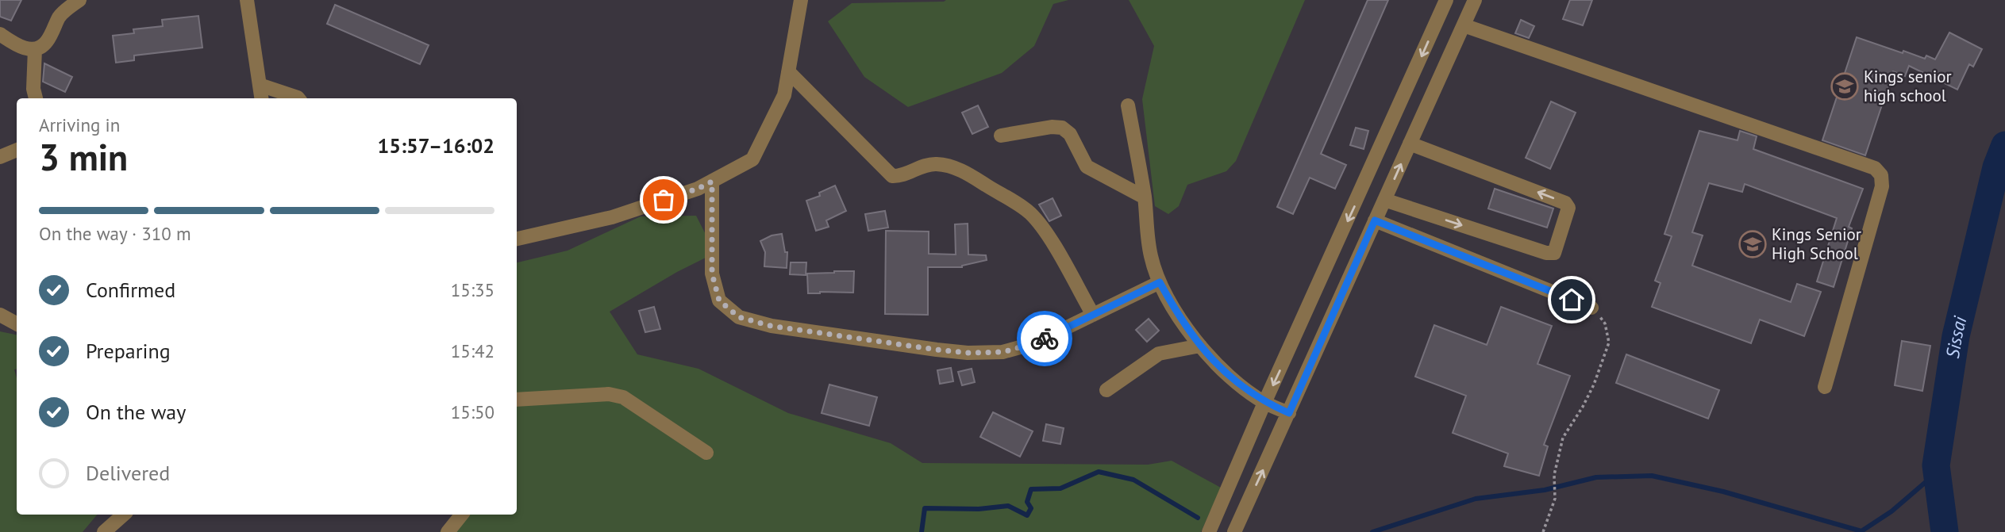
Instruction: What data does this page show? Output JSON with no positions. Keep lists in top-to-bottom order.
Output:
{
  "water": ["Sissai"],
  "places": {
    "school or university": ["Kings senior high school", "Kings Senior High School"]
  },
  "page": {
    "heading": ["3 min", "Arriving in", "15:57–16:02"],
    "bar": "On the way · 310 m",
    "list": [
      ["Confirmed", "15:35"],
      ["Preparing", "15:42"],
      ["On the way", "15:50"],
      "Delivered"
    ]
  }
}
